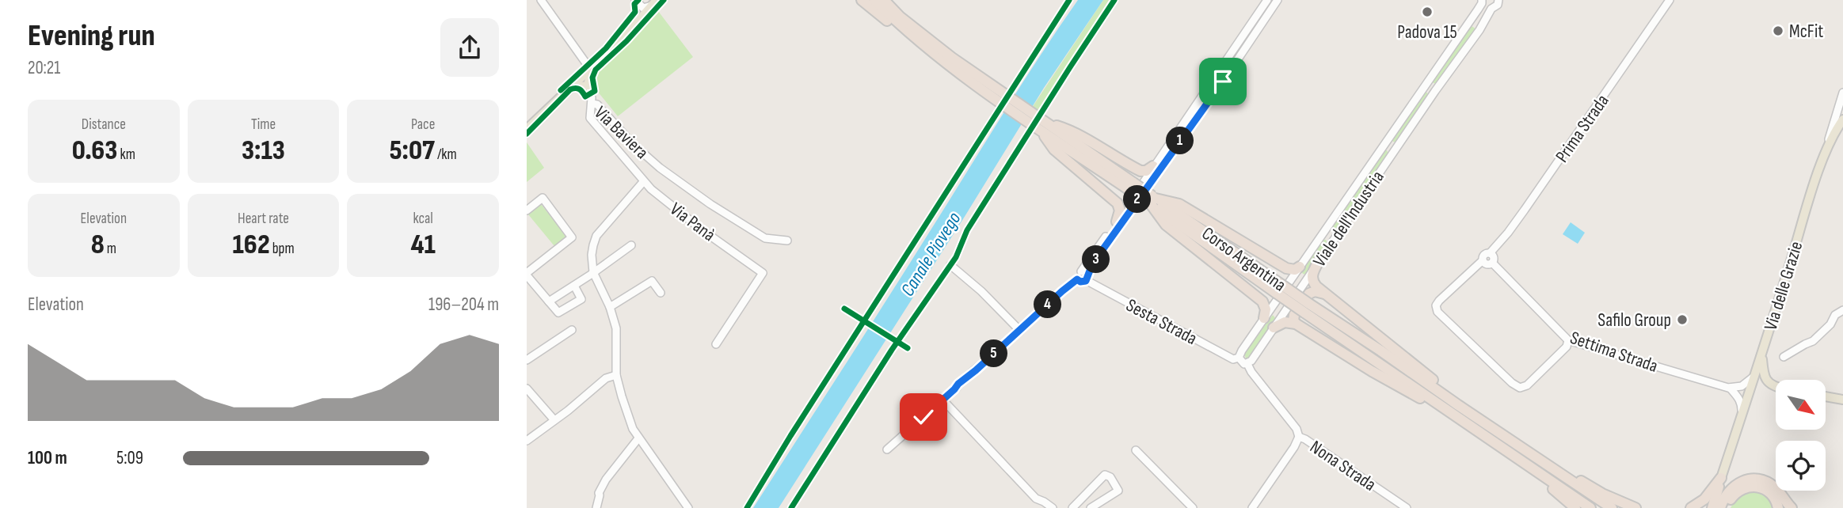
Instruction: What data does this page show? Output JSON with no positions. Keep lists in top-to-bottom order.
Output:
{
  "streets": {
    "highway": ["Corso Argentina"],
    "main road": ["Via delle Grazie"],
    "street": [
      "Prima Strada",
      "Via Baviera",
      "Viale dell'Industria",
      "Via Panà",
      "Sesta Strada",
      "Settima Strada",
      "Nona Strada"
    ]
  },
  "crossings": [
    ["Prima Strada", "Settima Strada"],
    ["Via Baviera", "Via Panà"],
    ["Viale dell'Industria", "Sesta Strada"],
    ["Viale dell'Industria", "Nona Strada"]
  ],
  "water": ["Canale Piovego"],
  "places": ["Padova 15", "McFit", "Safilo Group"],
  "north": "bottom right",
  "page": {
    "heading": ["Evening run", "20:21"],
    "stats": [
      ["Distance", "0.63 km"],
      ["Time", "3:13"],
      ["Pace", "5:07 /km"],
      ["Elevation", "8 m"],
      ["Heart rate", "162 bpm"],
      ["kcal", "41"]
    ],
    "pins": [
      "1",
      "2",
      "3",
      "4",
      "5"
    ],
    "chart": ["Elevation", "196–204 m"],
    "list": [
      {
        "name": "100 m",
        "note": "5:09"
      }
    ]
  }
}
